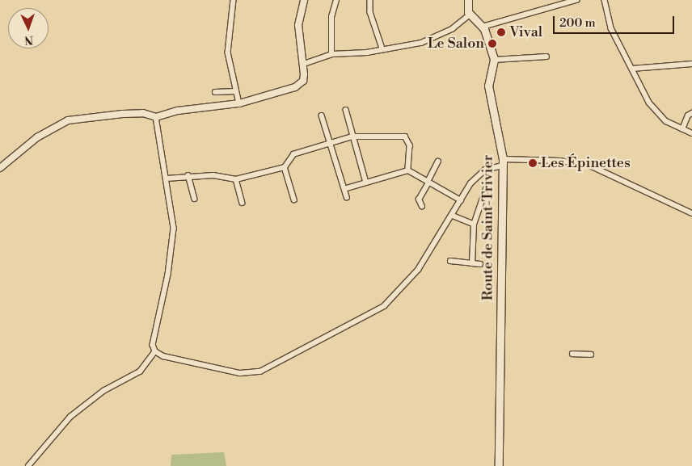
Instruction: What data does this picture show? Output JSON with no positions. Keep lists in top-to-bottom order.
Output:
{
  "streets": {
    "main road": ["Route de Saint-Trivier"]
  },
  "places": ["Vival", "Le Salon", "Les Épinettes"],
  "scale_bar": "200 m",
  "north": "bottom"
}
